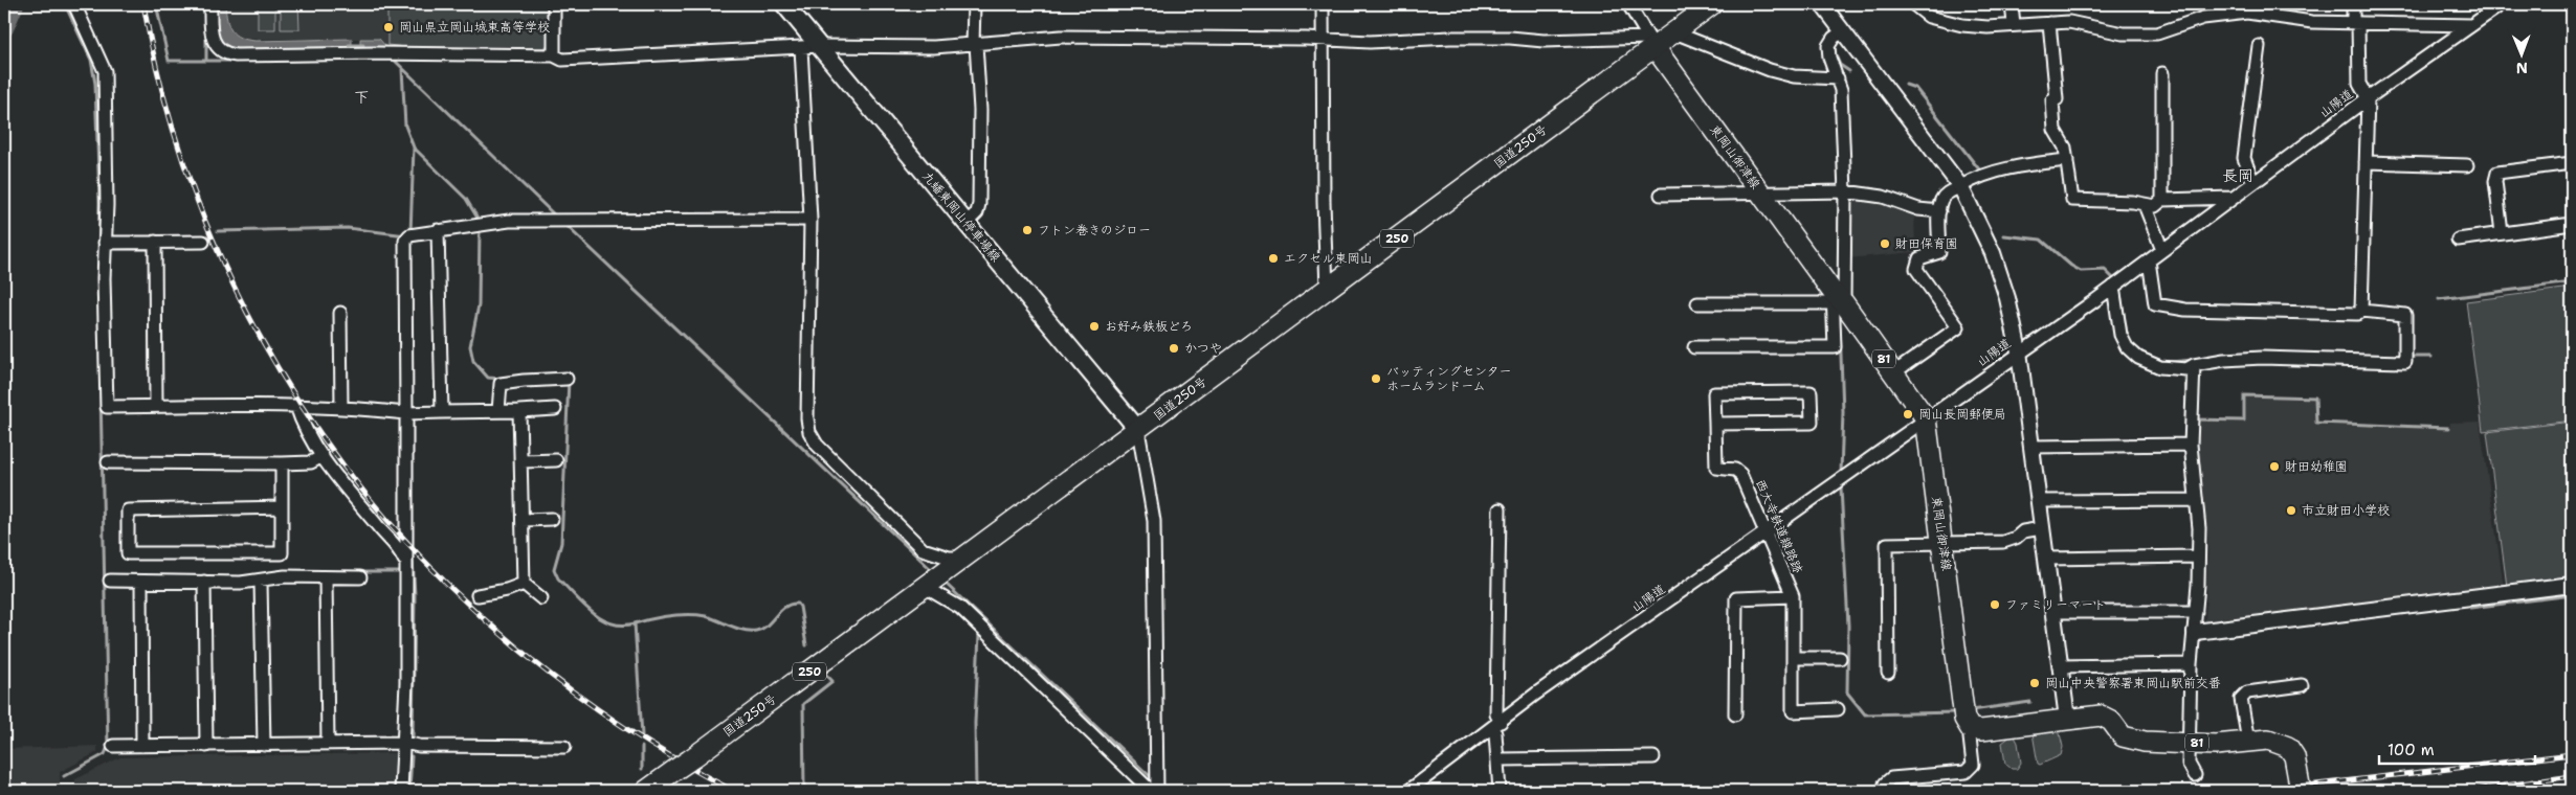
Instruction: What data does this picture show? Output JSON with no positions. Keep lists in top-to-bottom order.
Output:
{
  "streets": {
    "main road": [
      "国道250号",
      "東岡山御津線",
      "九蟠東岡山停車場線",
      "250",
      "81"
    ],
    "street": ["山陽道", "西大寺鉄道線路跡"]
  },
  "crossings": [
    ["山陽道", "東岡山御津線"],
    ["山陽道", "西大寺鉄道線路跡"],
    ["国道250号", "東岡山御津線"],
    ["国道250号", "九蟠東岡山停車場線"],
    ["東岡山御津線", "81"]
  ],
  "districts": ["下", "長岡"],
  "places": [
    "岡山県立岡山城東高等学校",
    "フトン巻きのジロー",
    "財田保育園",
    "エクセル東岡山",
    "お好み鉄板どろ",
    "かつや",
    "バッティングセンター ホームランドーム",
    "岡山長岡郵便局",
    "財田幼稚園",
    "市立財田小学校",
    "ファミリーマート",
    "岡山中央警察署東岡山駅前交番"
  ],
  "scale_bar": "100 m",
  "north": "bottom"
}
